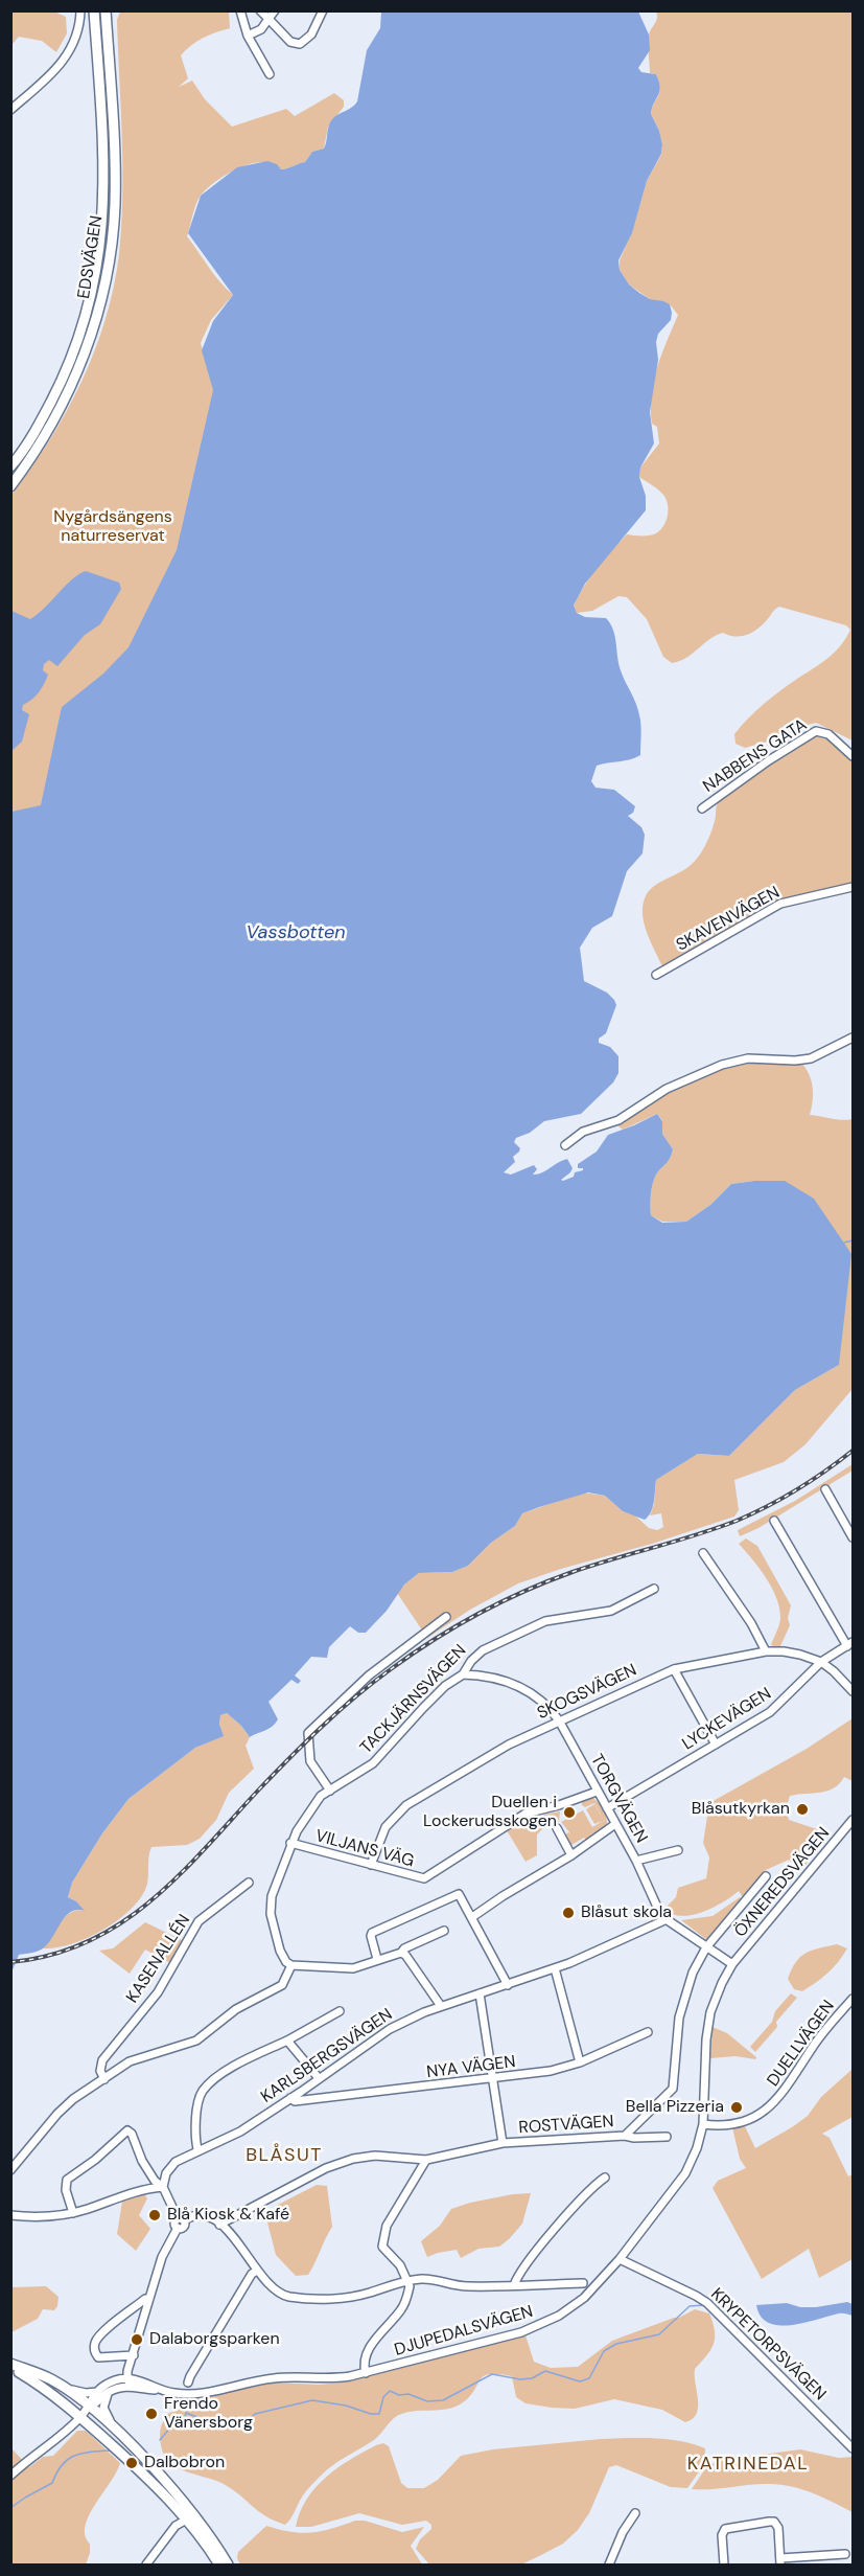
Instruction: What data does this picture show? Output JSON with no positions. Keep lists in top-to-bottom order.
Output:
{
  "streets": {
    "main road": ["EDSVÄGEN"],
    "street": [
      "NABBENS GATA",
      "SKAVENVÄGEN",
      "SKOGSVÄGEN",
      "TACKJÄRNSVÄGEN",
      "LYCKEVÄGEN",
      "TORGVÄGEN",
      "VILJANS VÄG",
      "ÖXNEREDSVÄGEN",
      "KASENALLÉN",
      "DUELLVÄGEN",
      "KARLSBERGSVÄGEN",
      "NYA VÄGEN",
      "ROSTVÄGEN",
      "DJUPEDALSVÄGEN",
      "KRYPETORPSVÄGEN"
    ]
  },
  "crossings": [
    ["SKOGSVÄGEN", "LYCKEVÄGEN"],
    ["SKOGSVÄGEN", "TORGVÄGEN"],
    ["SKOGSVÄGEN", "VILJANS VÄG"],
    ["TACKJÄRNSVÄGEN", "TORGVÄGEN"],
    ["TACKJÄRNSVÄGEN", "VILJANS VÄG"],
    ["LYCKEVÄGEN", "TORGVÄGEN"],
    ["TORGVÄGEN", "VILJANS VÄG"],
    ["TORGVÄGEN", "ÖXNEREDSVÄGEN"],
    ["TORGVÄGEN", "KARLSBERGSVÄGEN"],
    ["TORGVÄGEN", "ROSTVÄGEN"],
    ["TORGVÄGEN", "DJUPEDALSVÄGEN"],
    ["ÖXNEREDSVÄGEN", "DJUPEDALSVÄGEN"],
    ["DUELLVÄGEN", "DJUPEDALSVÄGEN"],
    ["KARLSBERGSVÄGEN", "NYA VÄGEN"],
    ["DJUPEDALSVÄGEN", "KRYPETORPSVÄGEN"]
  ],
  "districts": ["BLÅSUT", "KATRINEDAL"],
  "water": ["Vassbotten"],
  "parks": ["Nygårdsängens naturreservat"],
  "places": [
    "Blåsutkyrkan",
    "Duellen i Lockerudsskogen",
    "Blåsut skola",
    "Bella Pizzeria",
    "Blå Kiosk & Kafé",
    "Dalaborgsparken",
    "Frendo Vänersborg",
    "Dalbobron"
  ]
}
